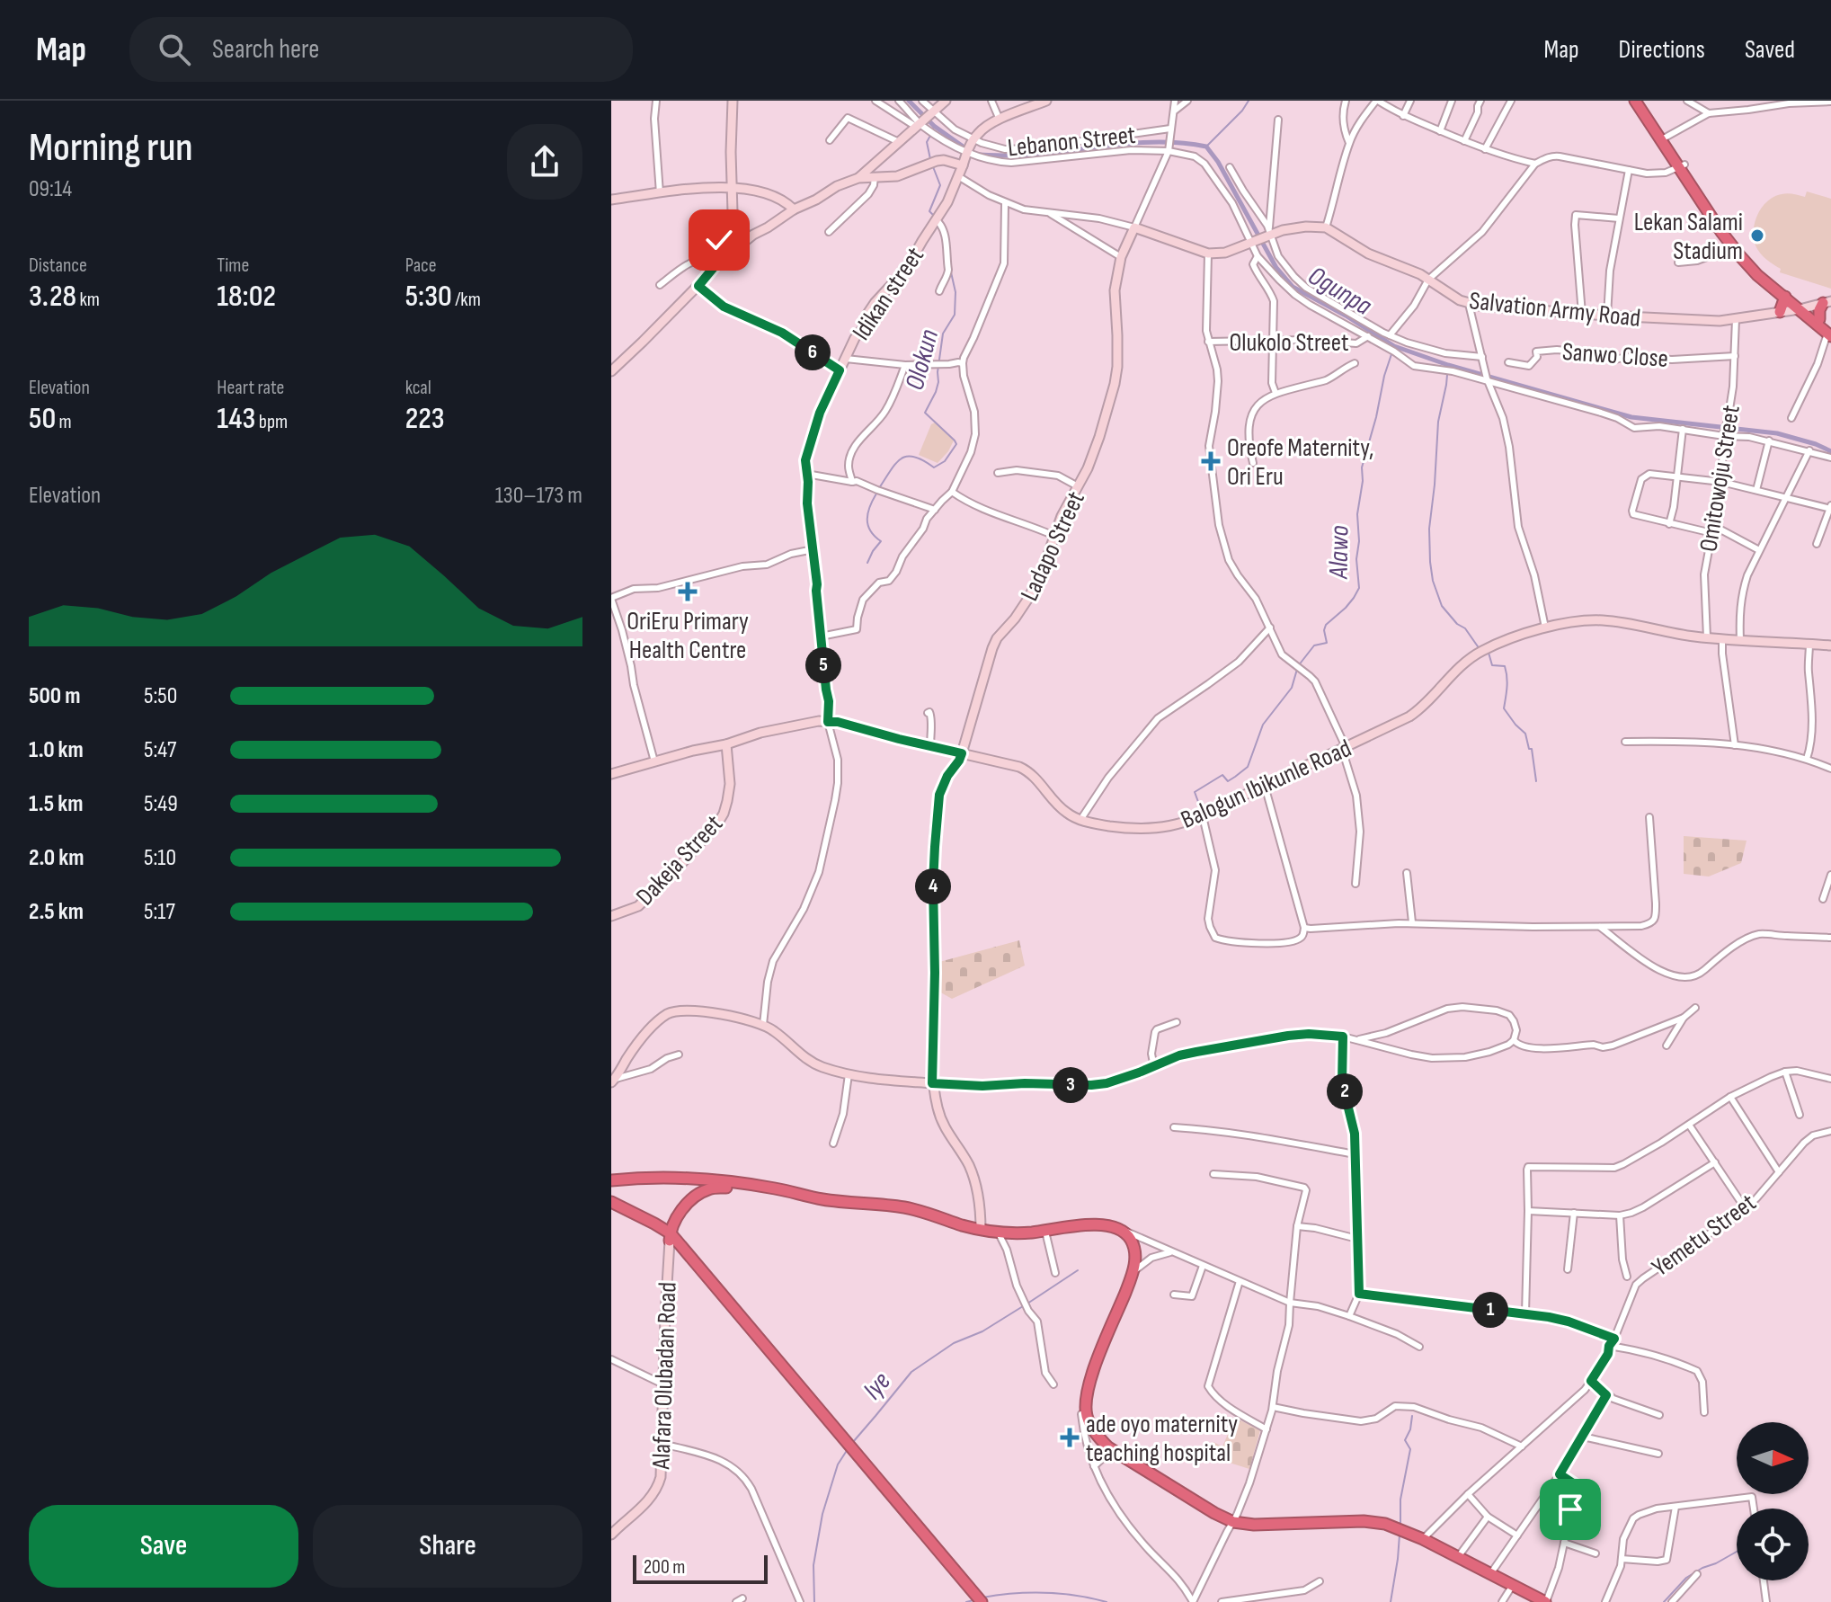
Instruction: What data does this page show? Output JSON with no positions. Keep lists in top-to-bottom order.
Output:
{
  "streets": {
    "main road": [
      "Idikan street",
      "Salvation Army Road",
      "Ladapo Street",
      "Balogun Ibikunle Road",
      "Dakeja Street",
      "Alafara Olubadan Road"
    ],
    "street": [
      "Lebanon Street",
      "Olukolo Street",
      "Sanwo Close",
      "Omitowoju Street",
      "Yemetu Street"
    ]
  },
  "crossings": [
    ["Lebanon Street", "Idikan street"],
    ["Lebanon Street", "Ladapo Street"],
    ["Idikan street", "Balogun Ibikunle Road"],
    ["Salvation Army Road", "Omitowoju Street"],
    ["Sanwo Close", "Omitowoju Street"],
    ["Omitowoju Street", "Balogun Ibikunle Road"],
    ["Ladapo Street", "Balogun Ibikunle Road"],
    ["Balogun Ibikunle Road", "Dakeja Street"]
  ],
  "water": [
    "Ogunpa",
    "Olokun",
    "Alawo",
    "Iye"
  ],
  "places": {
    "other": ["Lekan Salami Stadium"],
    "health": ["Oreofe Maternity, Ori Eru", "OriEru Primary Health Centre", "ade oyo maternity teaching hospital"]
  },
  "scale_bar": "200 m",
  "north": "right",
  "page": {
    "header": "Map",
    "search": "Search here",
    "nav": ["Map", "Directions", "Saved"],
    "heading": ["Morning run", "09:14"],
    "stats": [
      ["Distance", "3.28 km"],
      ["Time", "18:02"],
      ["Pace", "5:30 /km"],
      ["Elevation", "50 m"],
      ["Heart rate", "143 bpm"],
      ["kcal", "223"]
    ],
    "pins": [
      "6",
      "5",
      "4",
      "3",
      "2",
      "1"
    ],
    "chart": ["Elevation", "130–173 m"],
    "list": [
      {
        "name": "500 m",
        "note": "5:50"
      },
      {
        "name": "1.0 km",
        "note": "5:47"
      },
      {
        "name": "1.5 km",
        "note": "5:49"
      },
      {
        "name": "2.0 km",
        "note": "5:10"
      },
      {
        "name": "2.5 km",
        "note": "5:17"
      }
    ],
    "buttons": ["Save", "Share"],
    "scale": "200 m"
  }
}
